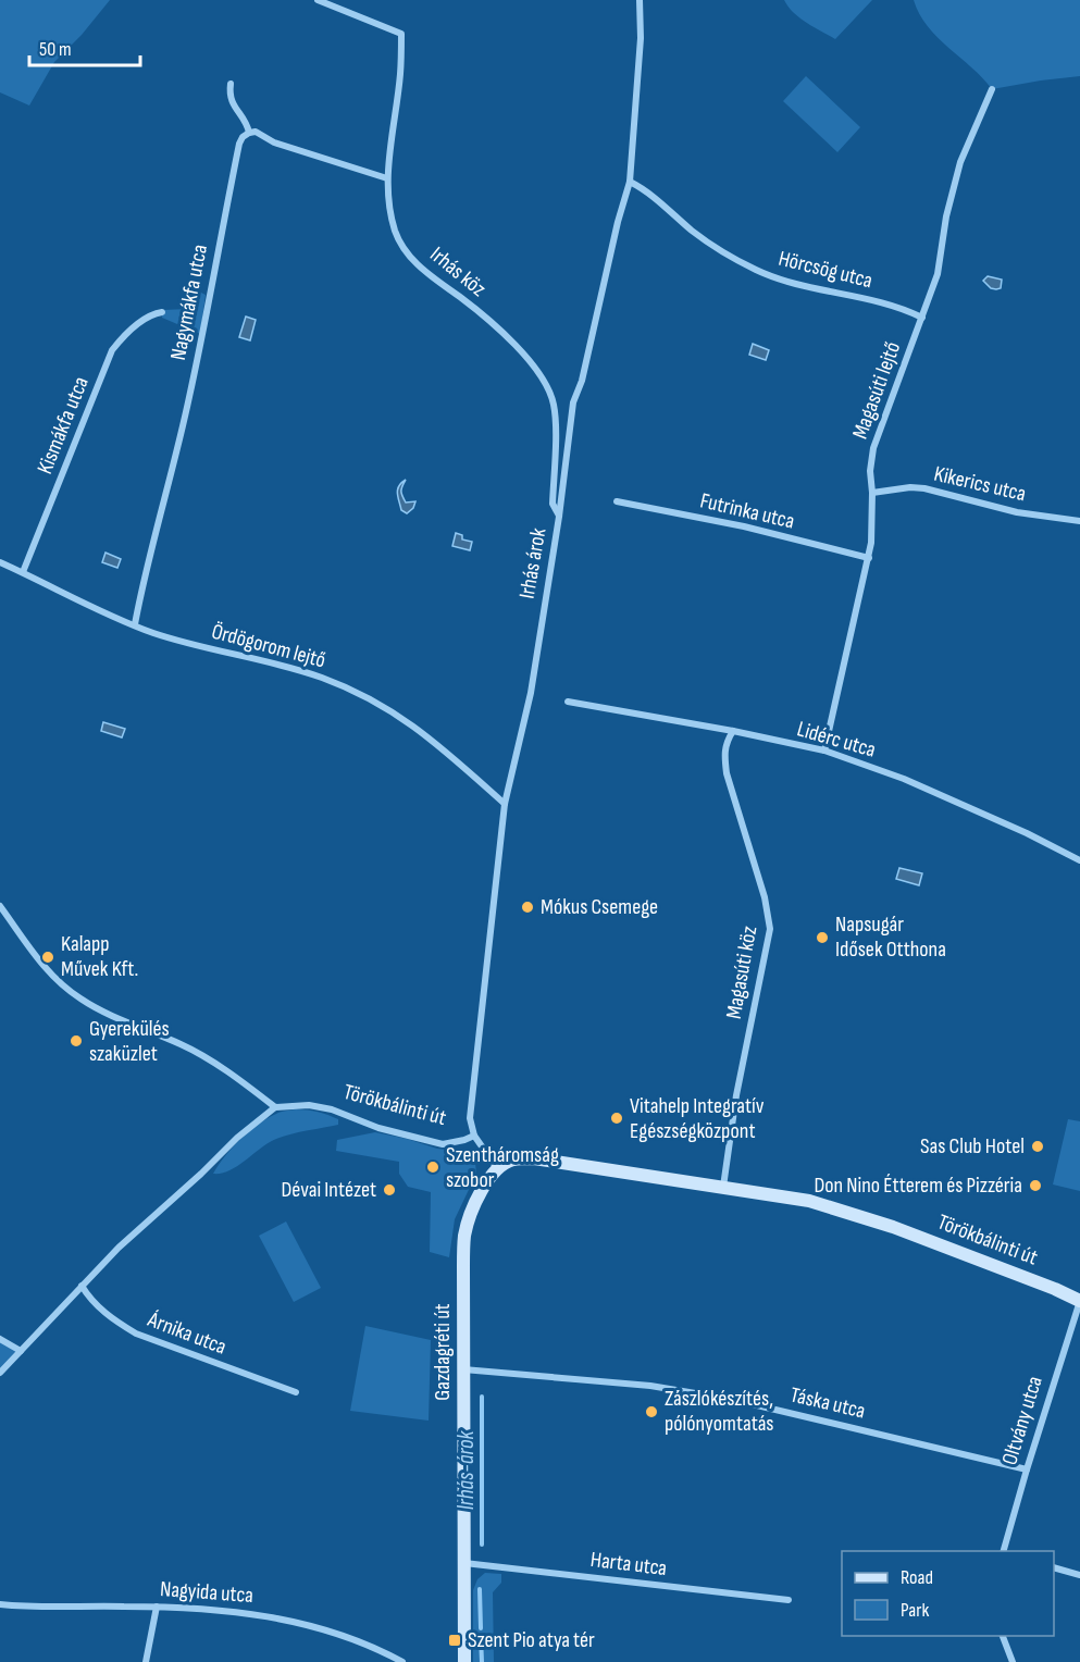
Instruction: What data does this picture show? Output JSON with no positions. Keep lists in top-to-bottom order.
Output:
{
  "streets": {
    "street": [
      "Hörcsög utca",
      "Irhás köz",
      "Nagymákfa utca",
      "Magasúti lejtő",
      "Kismákfa utca",
      "Kikerics utca",
      "Futrinka utca",
      "Irhás árok",
      "Ördögorom lejtő",
      "Lidérc utca",
      "Magasúti köz",
      "Törökbálinti út",
      "Árnika utca",
      "Gazdagréti út",
      "Táska utca",
      "Oltvány utca",
      "Harta utca",
      "Nagyida utca"
    ]
  },
  "crossings": [
    ["Hörcsög utca", "Magasúti lejtő"],
    ["Hörcsög utca", "Irhás árok"],
    ["Irhás köz", "Irhás árok"],
    ["Nagymákfa utca", "Ördögorom lejtő"],
    ["Magasúti lejtő", "Kikerics utca"],
    ["Magasúti lejtő", "Futrinka utca"],
    ["Magasúti lejtő", "Lidérc utca"],
    ["Kismákfa utca", "Ördögorom lejtő"],
    ["Irhás árok", "Ördögorom lejtő"],
    ["Irhás árok", "Törökbálinti út"],
    ["Lidérc utca", "Magasúti köz"],
    ["Magasúti köz", "Törökbálinti út"],
    ["Törökbálinti út", "Gazdagréti út"],
    ["Törökbálinti út", "Oltvány utca"],
    ["Gazdagréti út", "Táska utca"],
    ["Gazdagréti út", "Harta utca"],
    ["Táska utca", "Oltvány utca"]
  ],
  "water": ["Irhás-árok"],
  "places": {
    "other": [
      "Mókus Csemege",
      "Napsugár Idősek Otthona",
      "Kalapp Művek Kft.",
      "Gyerekülés szaküzlet",
      "Vitahelp Integratív Egészségközpont",
      "Sas Club Hotel",
      "Szentháromság szobor",
      "Don Nino Étterem és Pizzéria",
      "Dévai Intézet",
      "Zászlókészítés, pólónyomtatás"
    ],
    "transit": ["Szent Pio atya tér"]
  },
  "legend": ["Road", "Park"],
  "scale_bar": "50 m"
}
